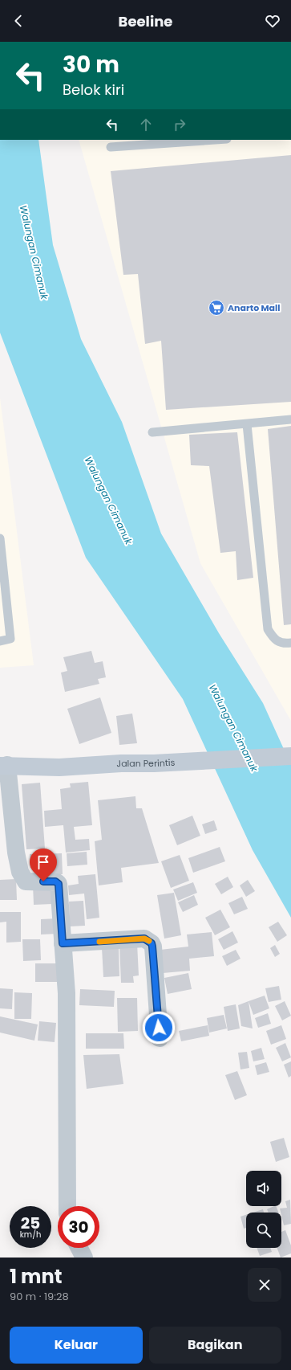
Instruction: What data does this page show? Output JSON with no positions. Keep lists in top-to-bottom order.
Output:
{
  "streets": {
    "street": ["Jalan Perintis"]
  },
  "water": ["Walungan Cimanuk"],
  "places": {
    "supermarket": ["Anarto Mall"]
  },
  "page": {
    "header": "Beeline",
    "turn": ["30 m", "Belok kiri"],
    "speed": "25 km/h",
    "limit": "30",
    "heading": ["1 mnt", "90 m · 19:28"],
    "buttons": ["Keluar", "Bagikan"]
  }
}
